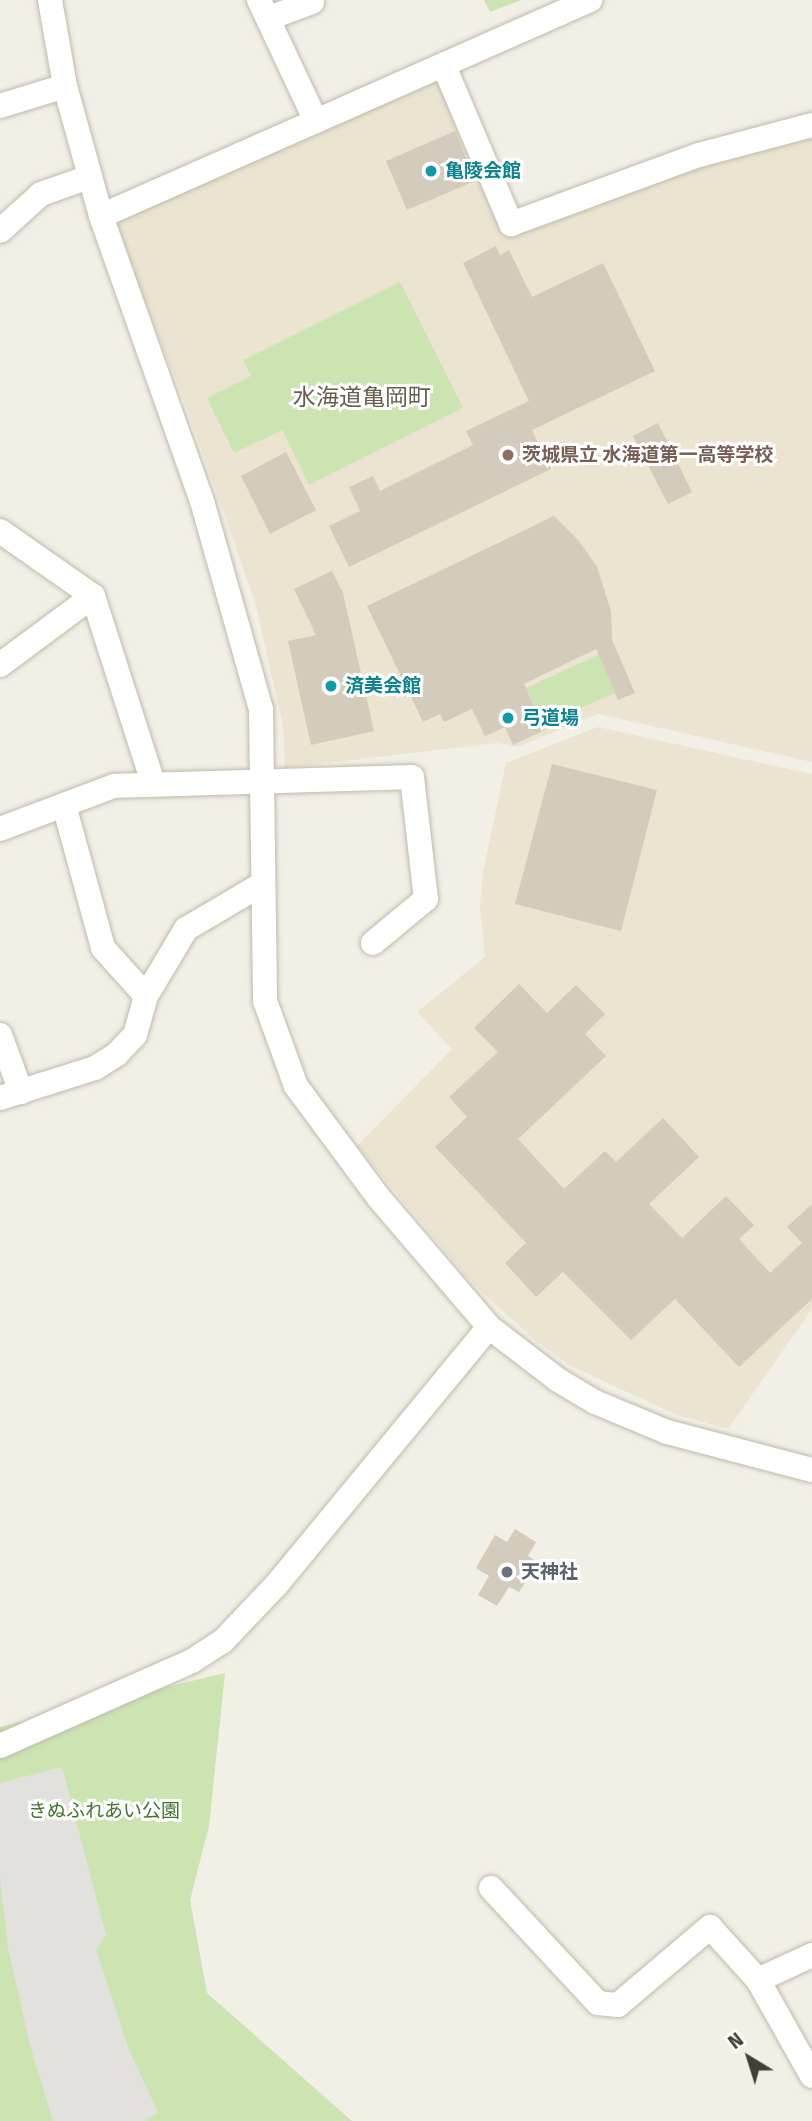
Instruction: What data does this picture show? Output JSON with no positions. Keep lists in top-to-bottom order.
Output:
{
  "districts": ["水海道亀岡町"],
  "parks": ["きぬふれあい公園"],
  "places": [
    "亀陵会館",
    "茨城県立 水海道第一高等学校",
    "済美会館",
    "弓道場",
    "天神社"
  ],
  "north": "top left"
}
